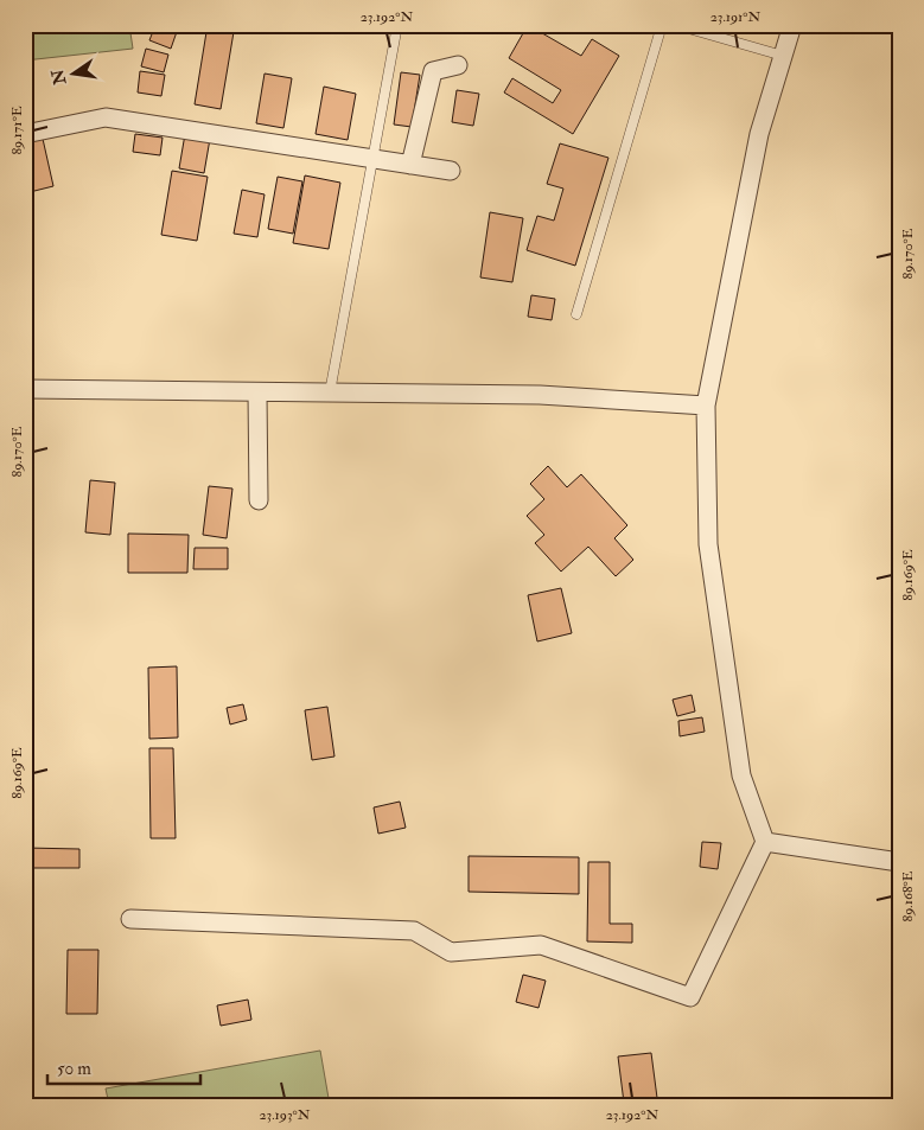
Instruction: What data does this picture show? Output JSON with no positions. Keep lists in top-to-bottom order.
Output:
{
  "scale_bar": "50 m",
  "north": "left",
  "coordinates": [
    "23.192°N",
    "23.191°N",
    "89.171°E",
    "89.170°E",
    "89.169°E",
    "89.168°E",
    "23.193°N"
  ]
}
